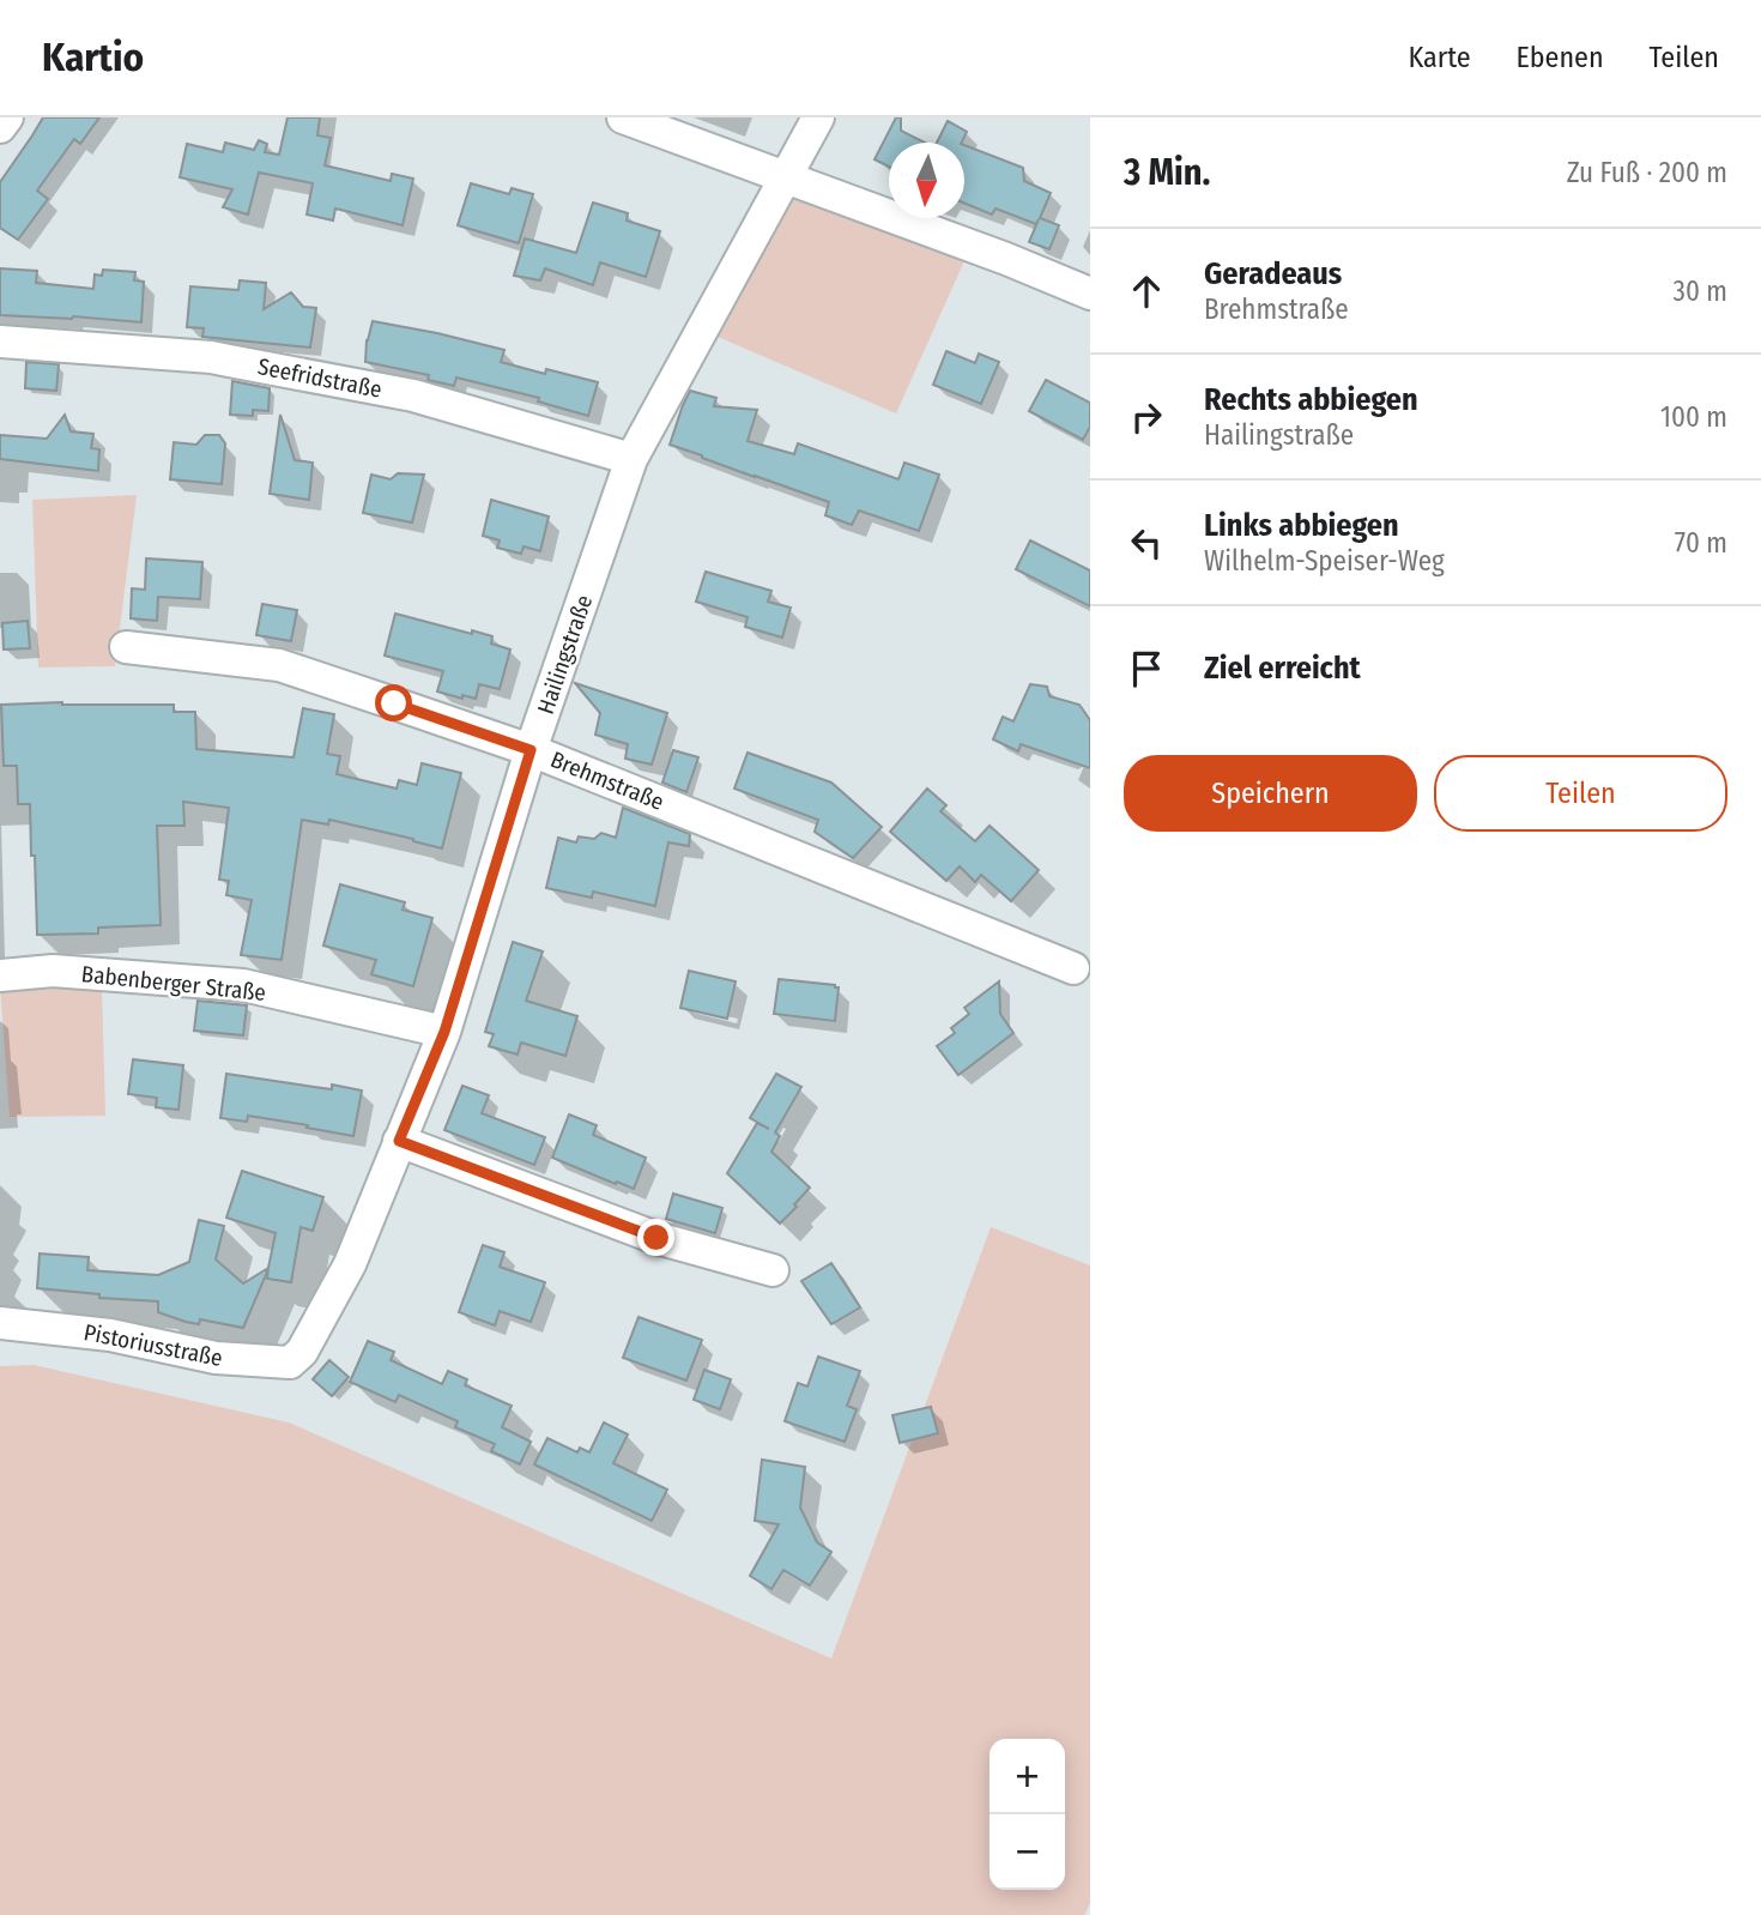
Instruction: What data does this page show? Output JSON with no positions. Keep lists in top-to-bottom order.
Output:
{
  "streets": {
    "street": [
      "Seefridstraße",
      "Hailingstraße",
      "Brehmstraße",
      "Babenberger Straße",
      "Pistoriusstraße"
    ]
  },
  "crossings": [
    ["Seefridstraße", "Hailingstraße"],
    ["Hailingstraße", "Brehmstraße"],
    ["Hailingstraße", "Babenberger Straße"],
    ["Hailingstraße", "Pistoriusstraße"]
  ],
  "north": "bottom",
  "page": {
    "header": "Kartio",
    "nav": ["Karte", "Ebenen", "Teilen"],
    "heading": ["3 Min.", "Zu Fuß · 200 m"],
    "list": [
      ["Geradeaus", "Brehmstraße", "30 m"],
      ["Rechts abbiegen", "Hailingstraße", "100 m"],
      ["Links abbiegen", "Wilhelm-Speiser-Weg", "70 m"],
      "Ziel erreicht"
    ],
    "buttons": ["Speichern", "Teilen"],
    "map_buttons": ["+", "−"]
  }
}
